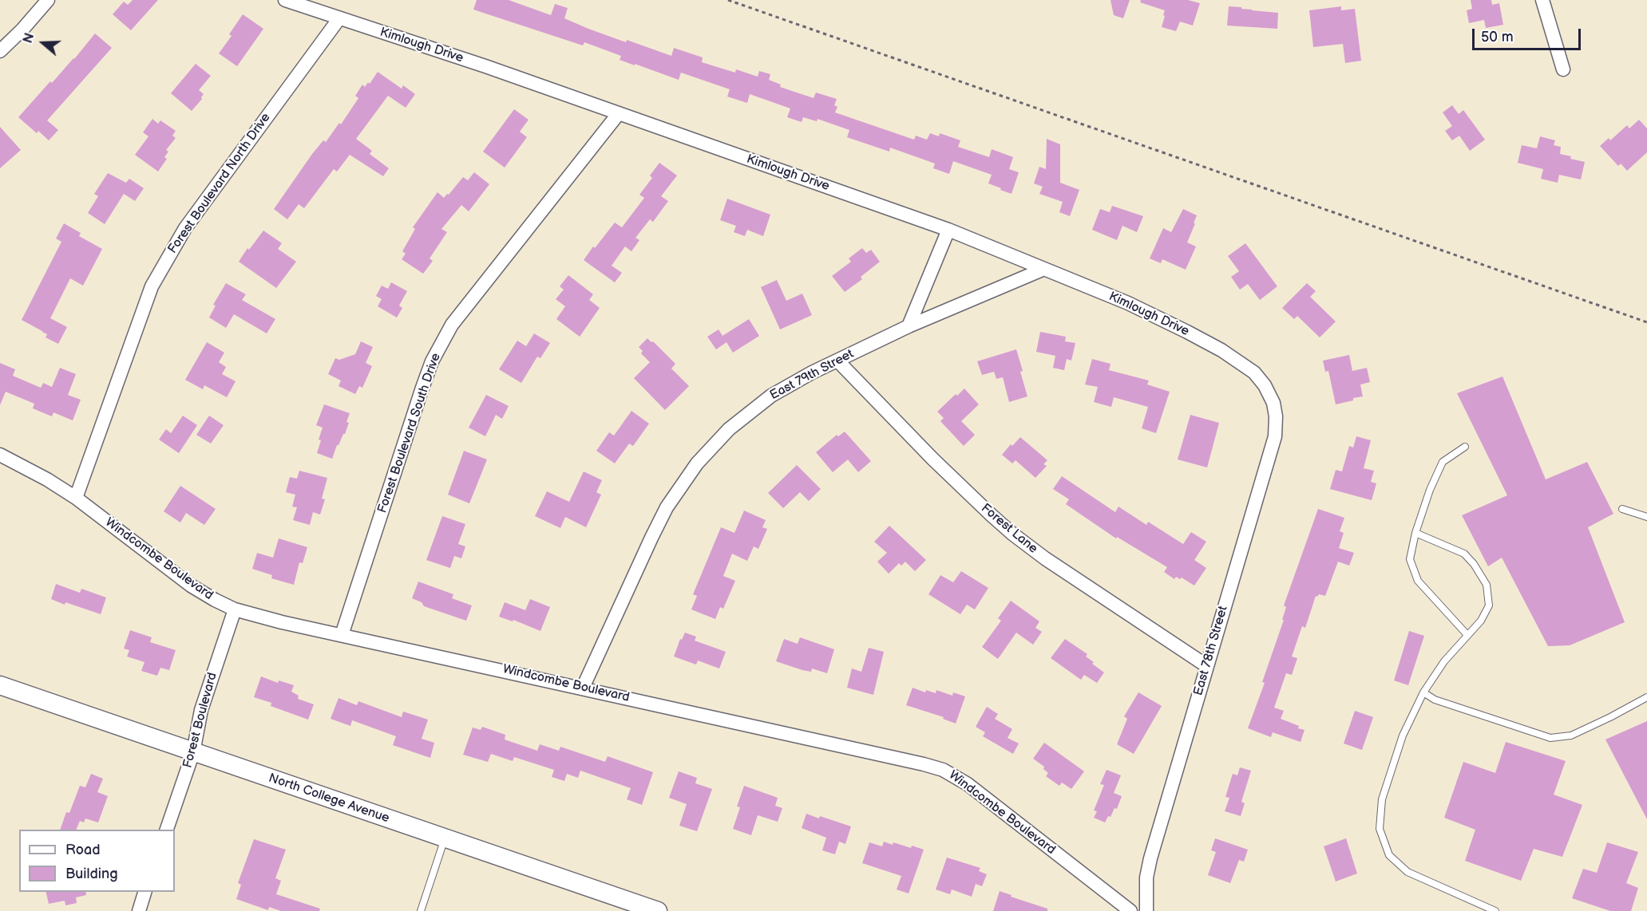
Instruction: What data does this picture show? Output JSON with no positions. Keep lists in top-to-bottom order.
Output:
{
  "streets": {
    "main road": ["North College Avenue"],
    "street": [
      "Kimlough Drive",
      "Forest Boulevard North Drive",
      "East 79th Street",
      "Forest Boulevard South Drive",
      "Forest Lane",
      "Windcombe Boulevard",
      "East 78th Street",
      "Forest Boulevard"
    ]
  },
  "crossings": [
    ["Kimlough Drive", "Forest Boulevard North Drive"],
    ["Kimlough Drive", "East 79th Street"],
    ["Kimlough Drive", "Forest Boulevard South Drive"],
    ["Kimlough Drive", "East 78th Street"],
    ["Forest Boulevard North Drive", "Windcombe Boulevard"],
    ["East 79th Street", "Forest Lane"],
    ["East 79th Street", "Windcombe Boulevard"],
    ["Forest Boulevard South Drive", "Windcombe Boulevard"],
    ["Forest Lane", "East 78th Street"],
    ["Windcombe Boulevard", "Forest Boulevard"],
    ["Forest Boulevard", "North College Avenue"]
  ],
  "legend": ["Road", "Building"],
  "scale_bar": "50 m",
  "north": "left"
}
